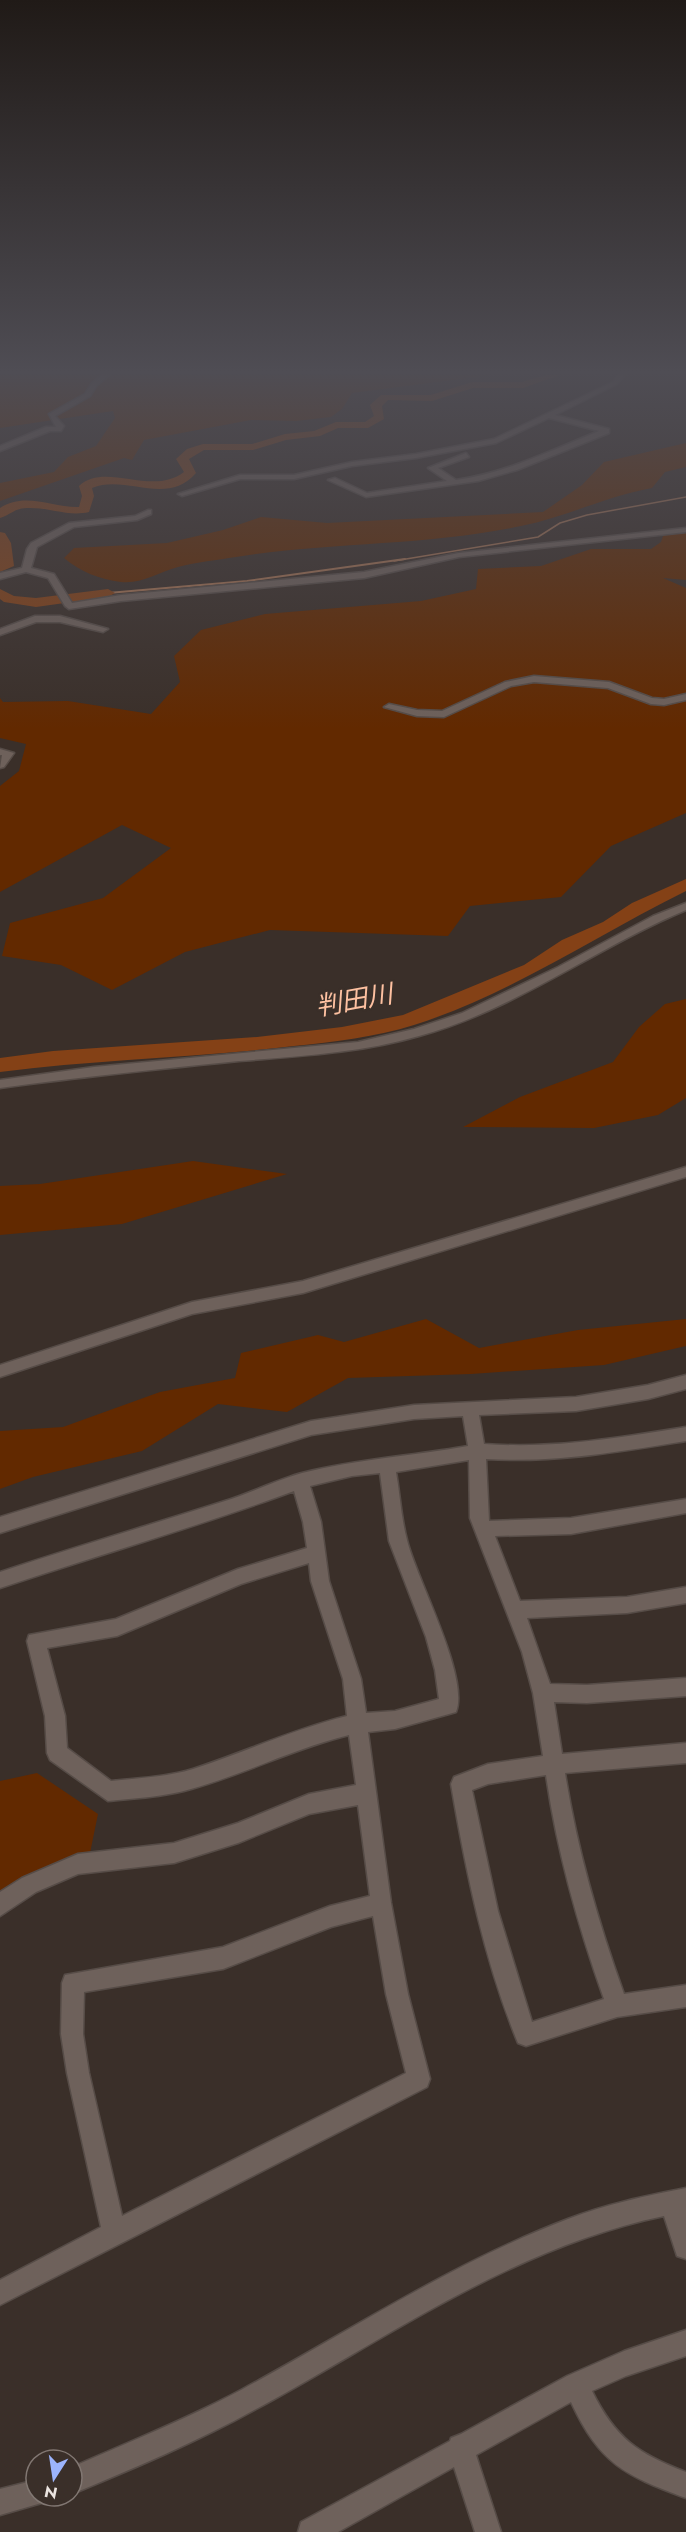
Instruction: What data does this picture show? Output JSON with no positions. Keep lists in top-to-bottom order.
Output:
{
  "water": ["判田川"],
  "north": "bottom"
}
